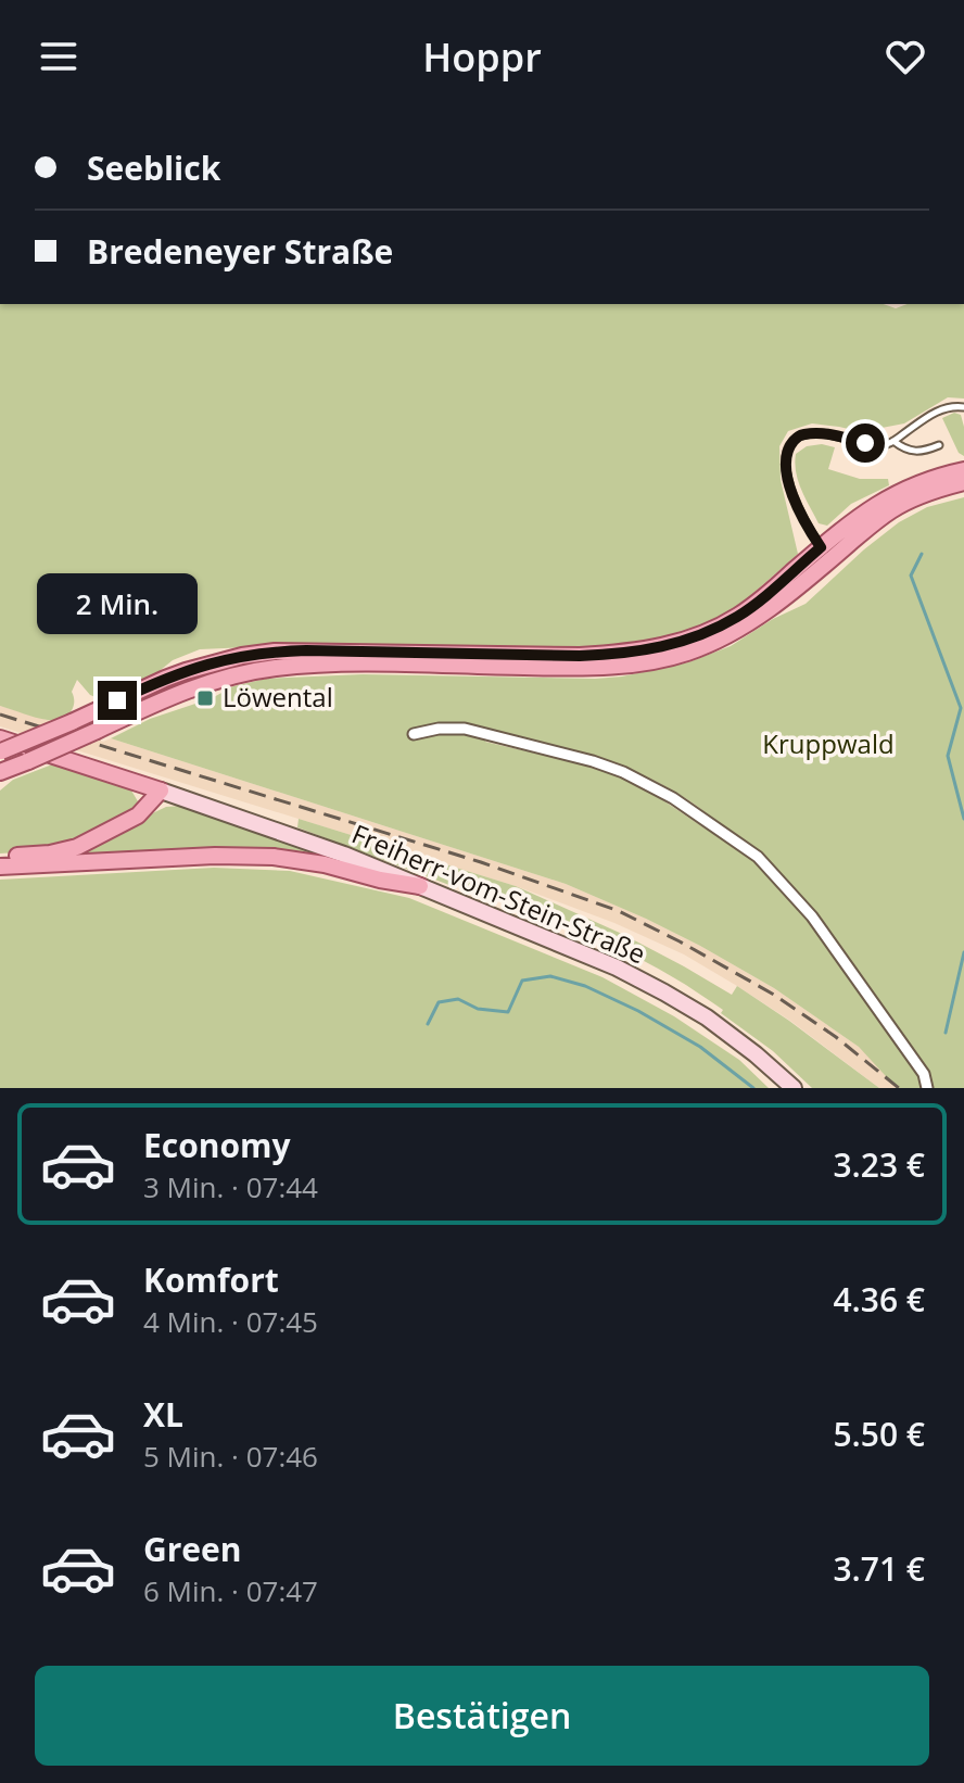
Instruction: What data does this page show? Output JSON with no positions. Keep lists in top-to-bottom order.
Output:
{
  "streets": {
    "main road": ["Freiherr-vom-Stein-Straße"]
  },
  "parks": ["Kruppwald"],
  "places": {
    "transit": ["Löwental"]
  },
  "page": {
    "header": "Hoppr",
    "banner": ["Seeblick", "Bredeneyer Straße"],
    "bubble": "2 Min.",
    "list": [
      {
        "name": "Economy",
        "note": "3 Min. · 07:44",
        "value": "3.23 €"
      },
      {
        "name": "Komfort",
        "note": "4 Min. · 07:45",
        "value": "4.36 €"
      },
      {
        "name": "XL",
        "note": "5 Min. · 07:46",
        "value": "5.50 €"
      },
      {
        "name": "Green",
        "note": "6 Min. · 07:47",
        "value": "3.71 €"
      }
    ],
    "buttons": "Bestätigen"
  }
}
